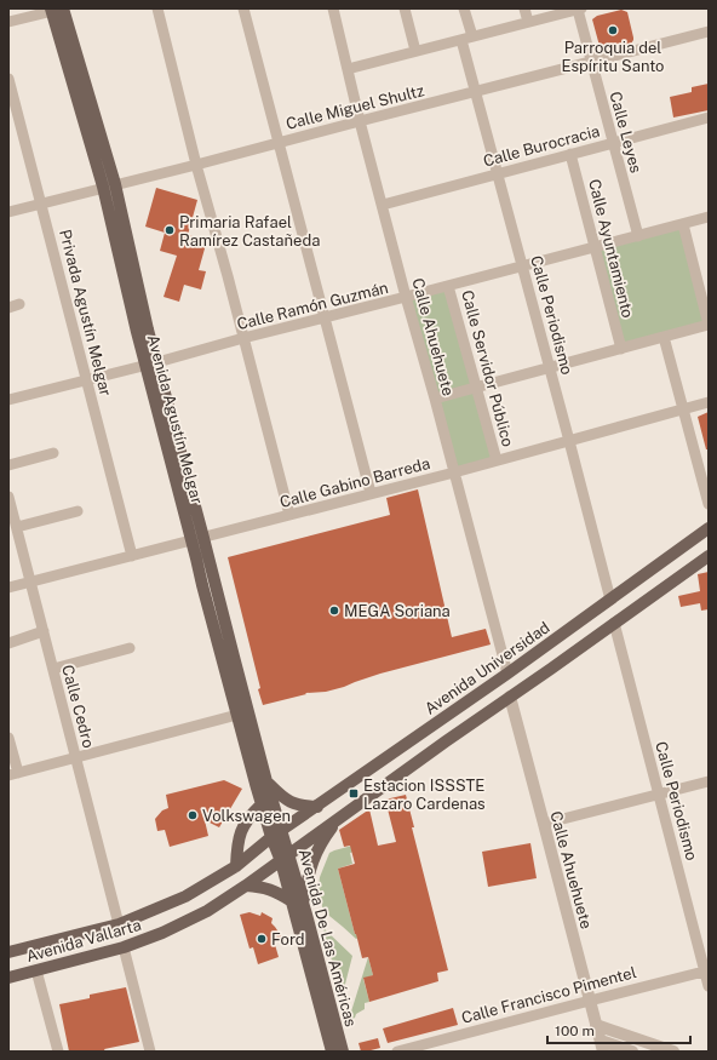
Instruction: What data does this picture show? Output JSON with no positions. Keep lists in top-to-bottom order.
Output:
{
  "streets": {
    "main road": [
      "Avenida Agustín Melgar",
      "Avenida Universidad",
      "Avenida De Las Américas",
      "Avenida Vallarta"
    ],
    "street": [
      "Calle Miguel Shultz",
      "Calle Leyes",
      "Calle Burocracia",
      "Calle Ayuntamiento",
      "Calle Ramón Guzmán",
      "Privada Agustín Melgar",
      "Calle Periodismo",
      "Calle Ahuehuete",
      "Calle Servidor Público",
      "Calle Gabino Barreda",
      "Calle Cedro",
      "Calle Francisco Pimentel"
    ]
  },
  "crossings": [
    ["Calle Miguel Shultz", "Calle Leyes"],
    ["Calle Miguel Shultz", "Privada Agustín Melgar"],
    ["Calle Miguel Shultz", "Calle Periodismo"],
    ["Calle Miguel Shultz", "Calle Ahuehuete"],
    ["Calle Miguel Shultz", "Avenida Agustín Melgar"],
    ["Calle Leyes", "Calle Burocracia"],
    ["Calle Leyes", "Calle Ramón Guzmán"],
    ["Calle Burocracia", "Calle Ayuntamiento"],
    ["Calle Burocracia", "Calle Periodismo"],
    ["Calle Burocracia", "Calle Ahuehuete"],
    ["Calle Ayuntamiento", "Calle Ramón Guzmán"],
    ["Calle Ramón Guzmán", "Privada Agustín Melgar"],
    ["Calle Ramón Guzmán", "Calle Periodismo"],
    ["Calle Ramón Guzmán", "Calle Ahuehuete"],
    ["Calle Ramón Guzmán", "Calle Servidor Público"],
    ["Calle Ramón Guzmán", "Avenida Agustín Melgar"],
    ["Privada Agustín Melgar", "Calle Gabino Barreda"],
    ["Calle Periodismo", "Calle Gabino Barreda"],
    ["Calle Periodismo", "Avenida Universidad"],
    ["Calle Periodismo", "Calle Francisco Pimentel"],
    ["Calle Ahuehuete", "Calle Gabino Barreda"],
    ["Calle Ahuehuete", "Avenida Universidad"],
    ["Calle Ahuehuete", "Calle Francisco Pimentel"],
    ["Calle Servidor Público", "Calle Gabino Barreda"],
    ["Avenida Agustín Melgar", "Calle Gabino Barreda"],
    ["Avenida Agustín Melgar", "Avenida Universidad"],
    ["Avenida Agustín Melgar", "Avenida De Las Américas"],
    ["Avenida Agustín Melgar", "Avenida Vallarta"],
    ["Calle Gabino Barreda", "Calle Cedro"],
    ["Avenida Universidad", "Avenida De Las Américas"],
    ["Avenida Universidad", "Avenida Vallarta"],
    ["Calle Cedro", "Avenida Vallarta"],
    ["Avenida De Las Américas", "Avenida Vallarta"]
  ],
  "places": {
    "other": [
      "Parroquia del Espíritu Santo",
      "Primaria Rafael Ramírez Castañeda",
      "MEGA Soriana",
      "Volkswagen",
      "Ford"
    ],
    "transit": ["Estacion ISSSTE Lazaro Cardenas"]
  },
  "scale_bar": "100 m"
}
